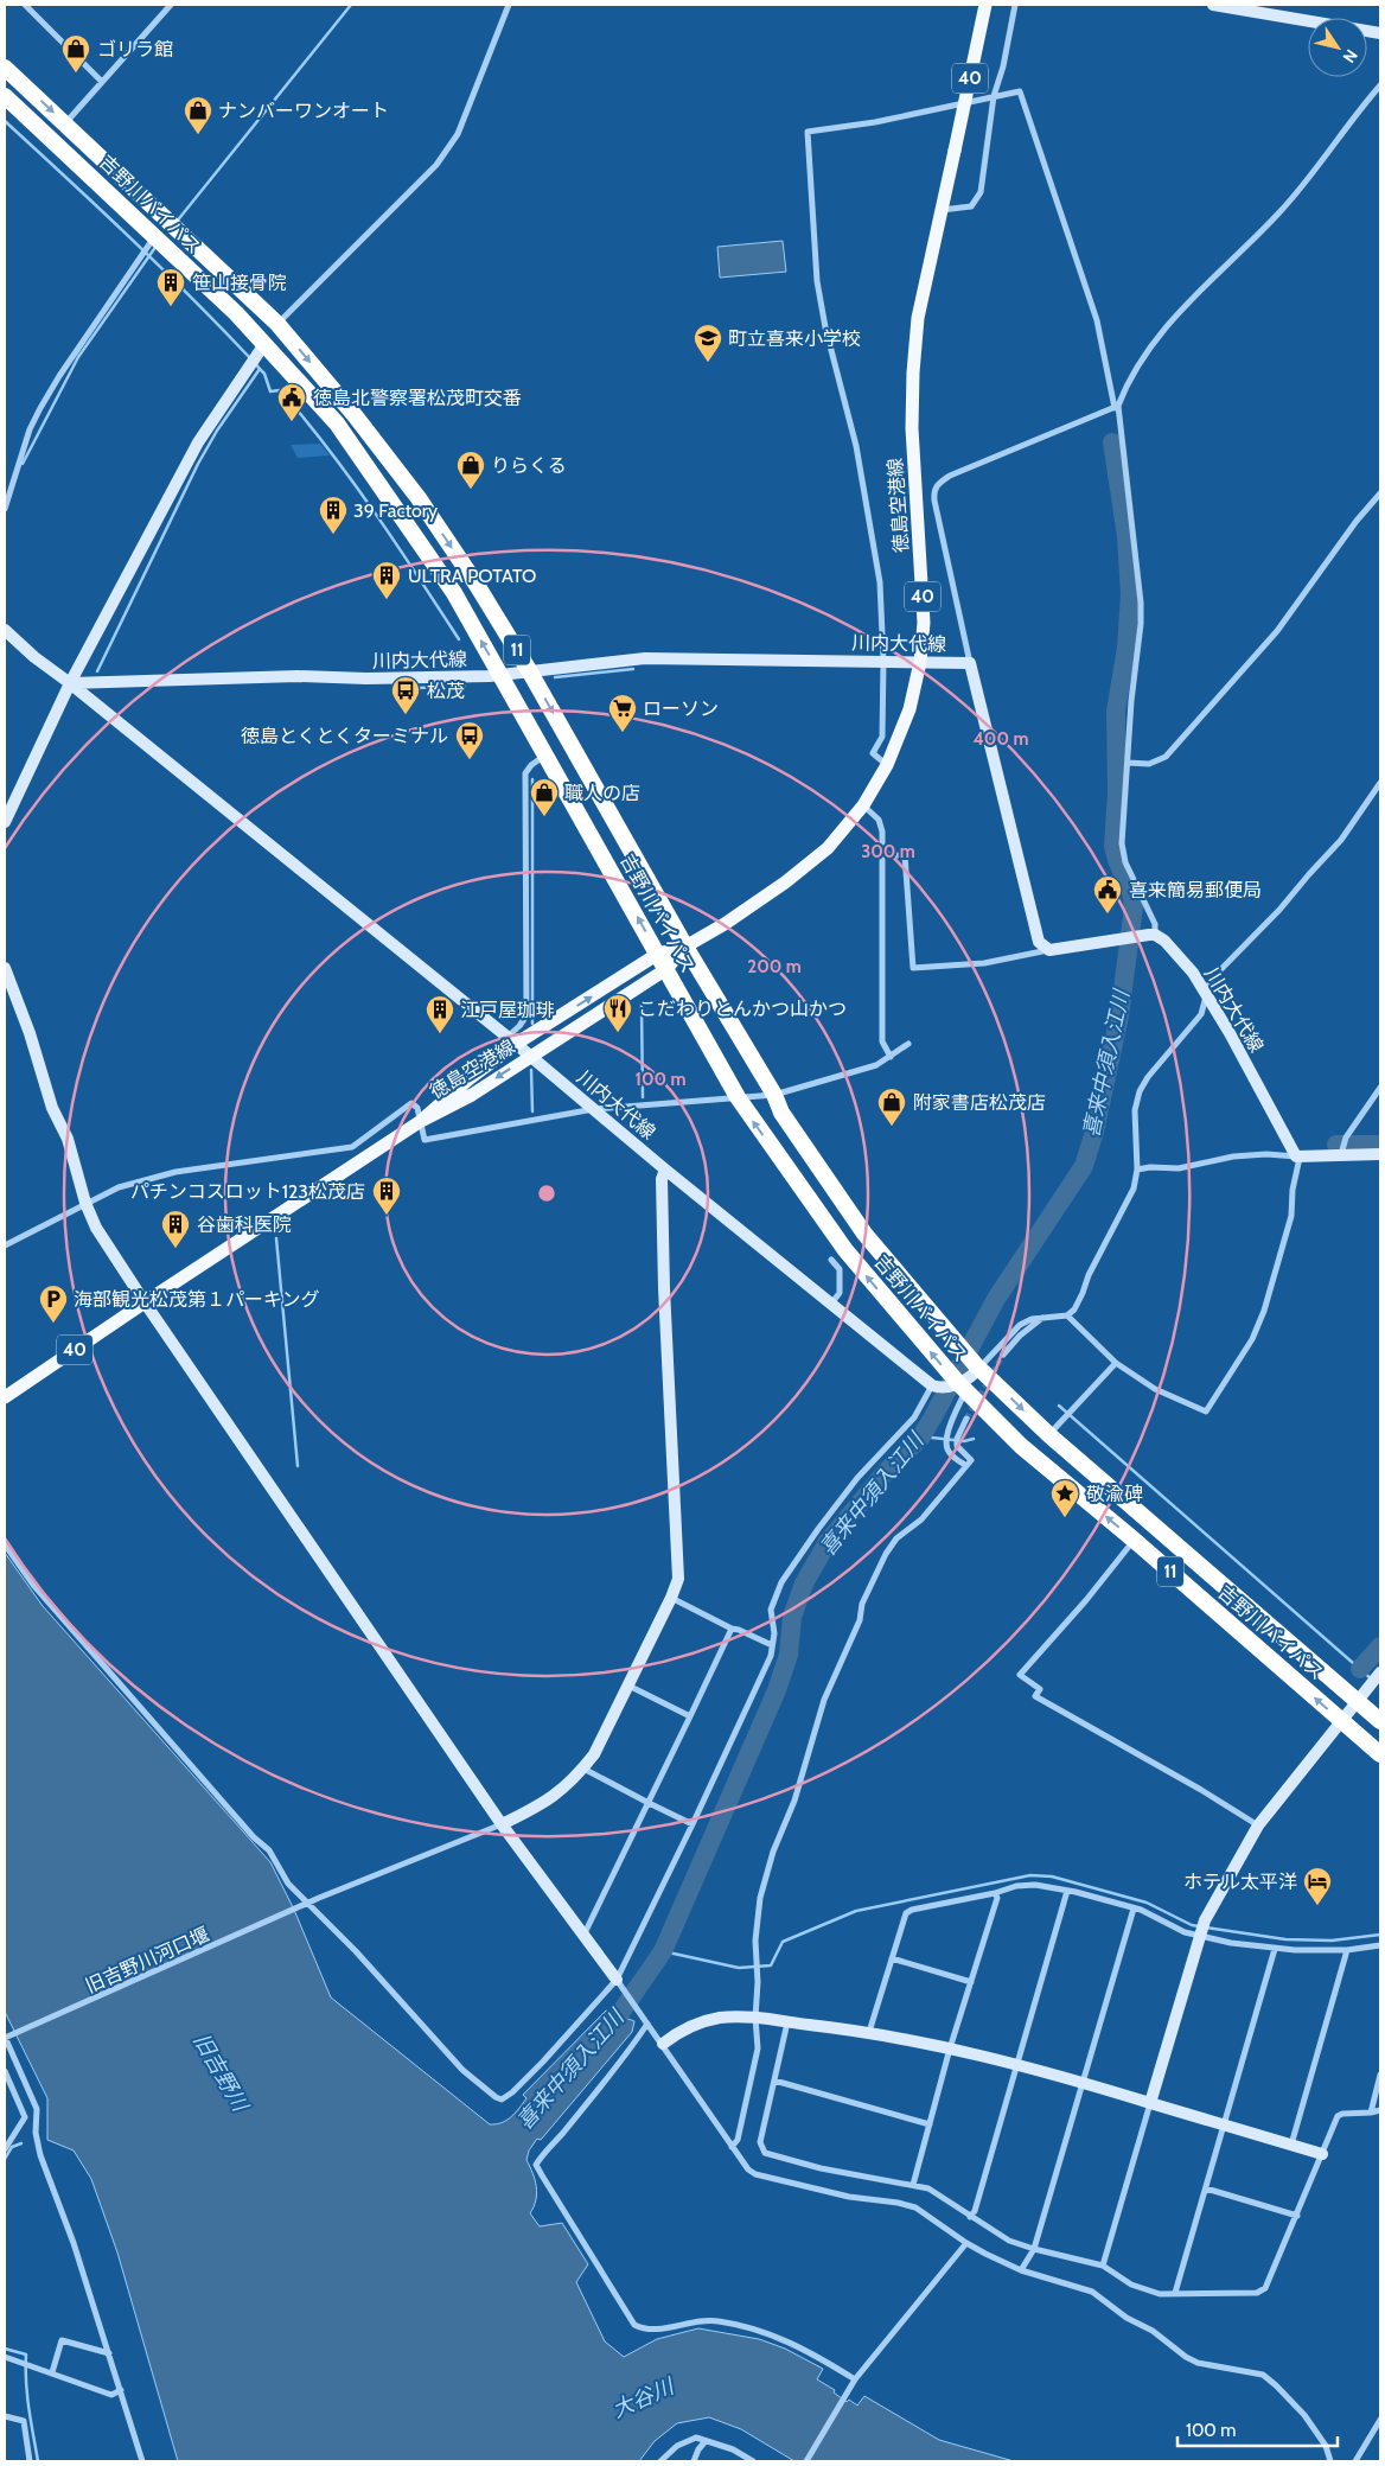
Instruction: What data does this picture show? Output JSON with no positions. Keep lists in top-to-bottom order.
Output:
{
  "streets": {
    "highway": ["吉野川バイパス", "11"],
    "main road": ["40", "徳島空港線"],
    "street": ["川内大代線", "旧吉野川河口堰"]
  },
  "crossings": [
    ["吉野川バイパス", "徳島空港線"],
    ["吉野川バイパス", "川内大代線"],
    ["徳島空港線", "川内大代線"]
  ],
  "water": ["喜来中須入江川", "旧吉野川", "大谷川"],
  "places": {
    "shop": [
      "ゴリラ館",
      "ナンバーワンオート",
      "りらくる",
      "職人の店",
      "附家書店松茂店"
    ],
    "building": [
      "笹山接骨院",
      "39 Factory",
      "ULTRA POTATO",
      "江戸屋珈琲",
      "パチンコスロット123松茂店",
      "谷歯科医院"
    ],
    "school or university": ["町立喜来小学校"],
    "public building": ["徳島北警察署松茂町交番", "喜来簡易郵便局"],
    "bus stop": ["松茂", "徳島とくとくターミナル"],
    "supermarket": ["ローソン"],
    "restaurant": ["こだわりとんかつ山かつ"],
    "parking": ["海部観光松茂第１パーキング"],
    "place": ["敬渝碑"],
    "hotel": ["ホテル太平洋"]
  },
  "scale_bar": "100 m",
  "north": "bottom right",
  "rings": [
    "400 m",
    "300 m",
    "200 m",
    "100 m"
  ]
}
